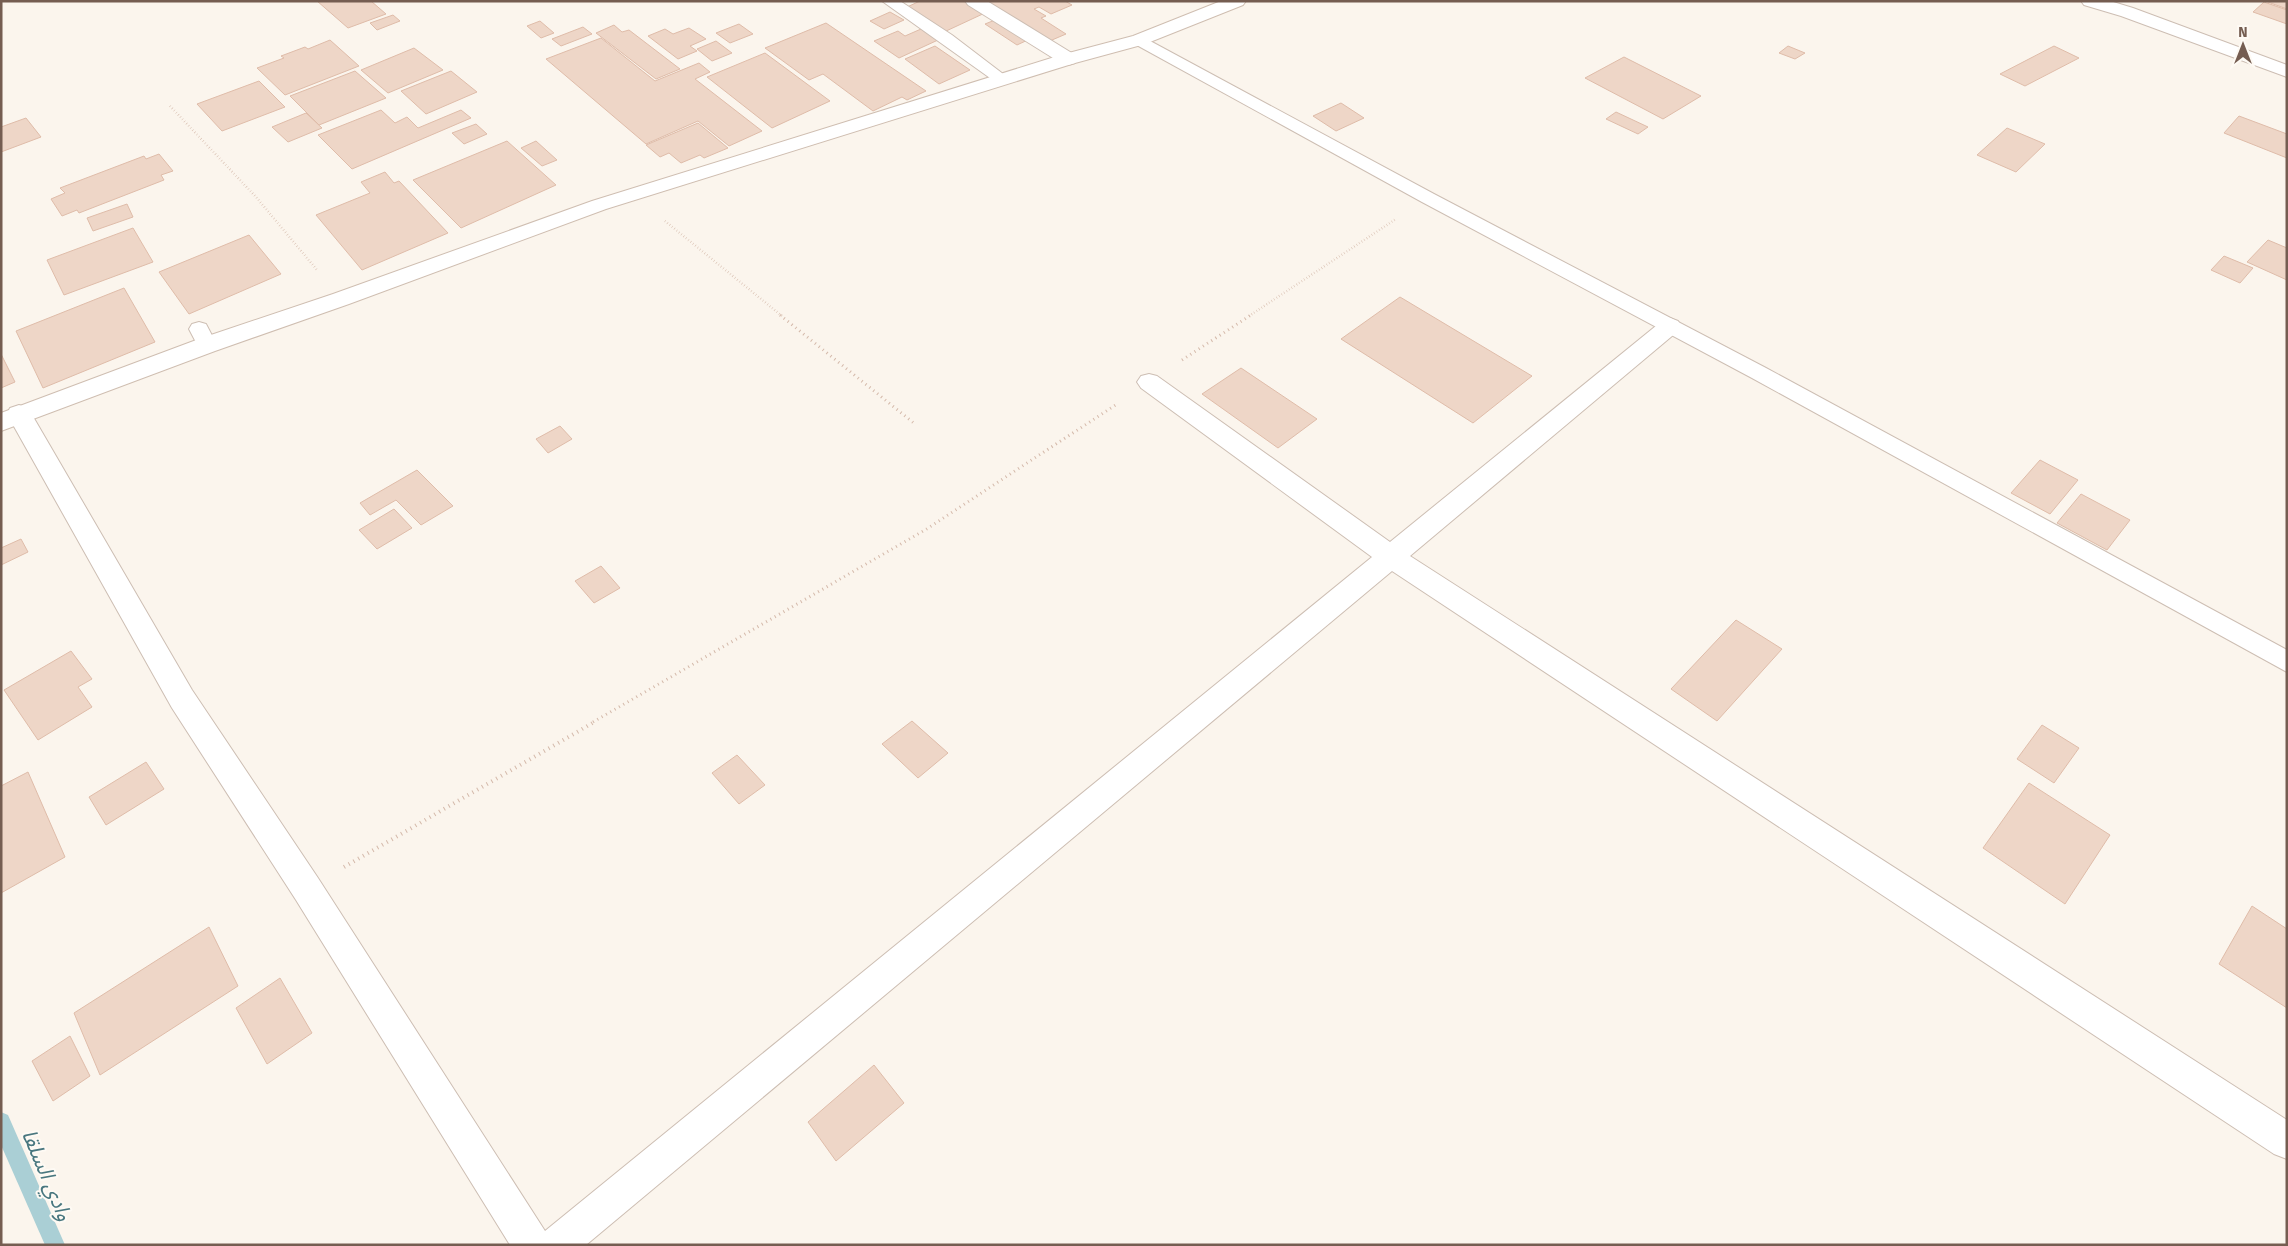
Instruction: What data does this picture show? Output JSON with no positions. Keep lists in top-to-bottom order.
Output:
{
  "water": ["وادي السلقا"],
  "north": "top"
}
